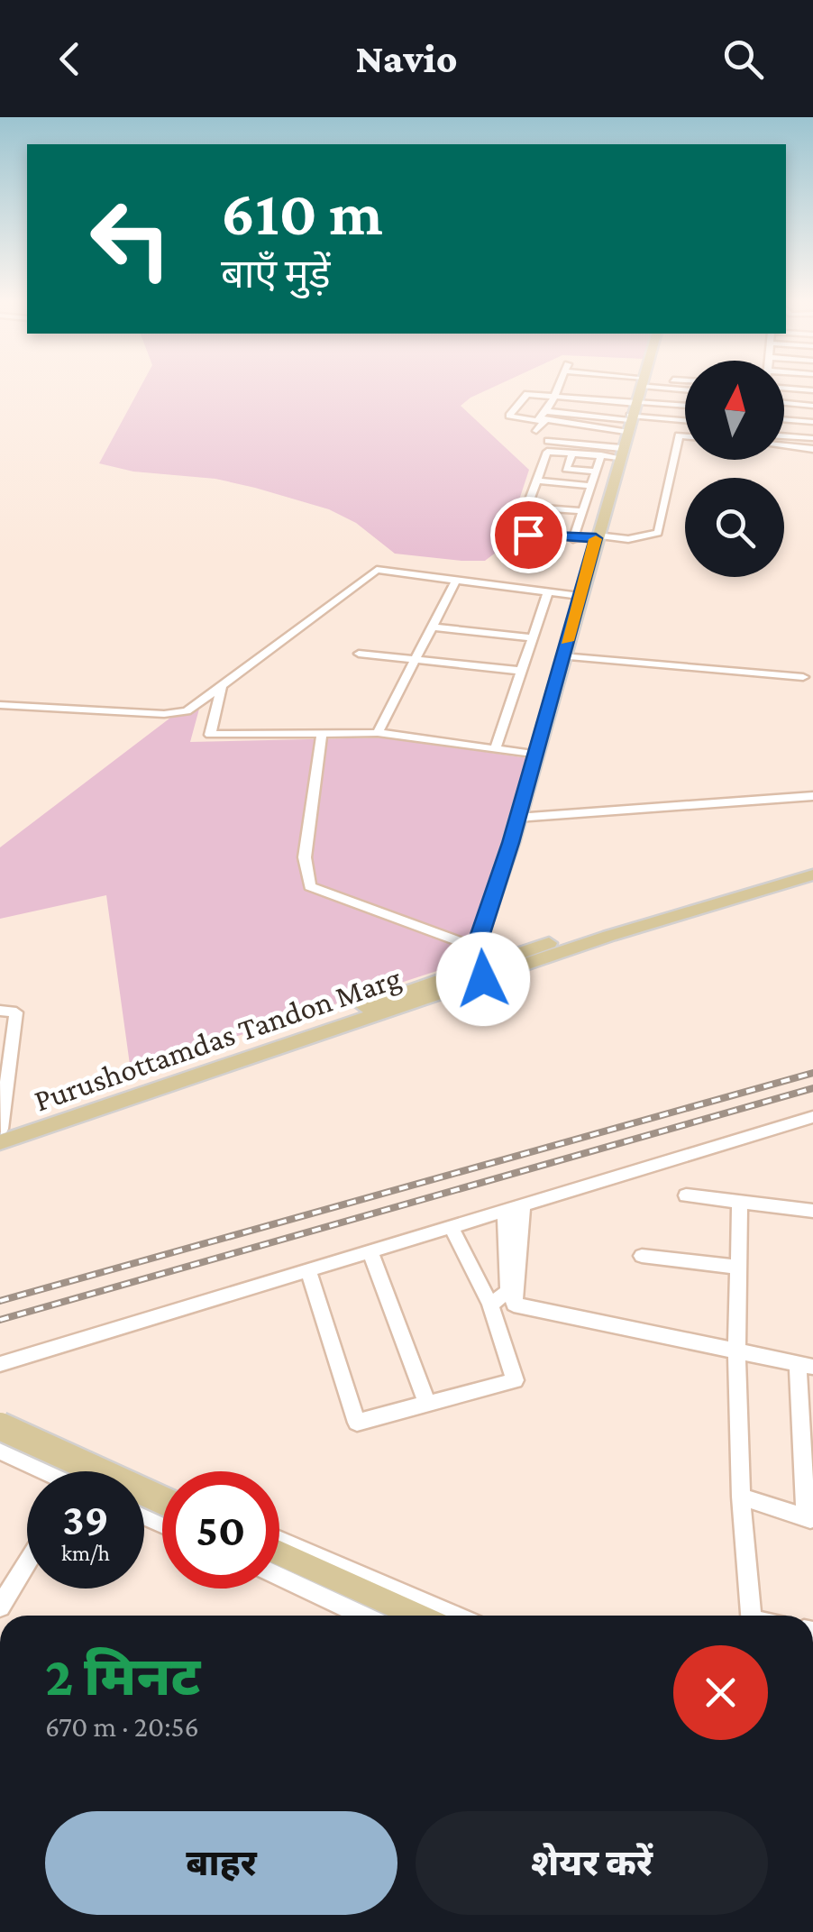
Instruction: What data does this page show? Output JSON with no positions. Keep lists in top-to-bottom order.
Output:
{
  "streets": {
    "main road": ["Purushottamdas Tandon Marg"]
  },
  "north": "top",
  "page": {
    "header": "Navio",
    "turn": ["610 m", "बाएँ मुड़ें"],
    "speed": "39 km/h",
    "limit": "50",
    "heading": ["2 मिनट", "670 m · 20:56"],
    "buttons": ["बाहर", "शेयर करें"]
  }
}
